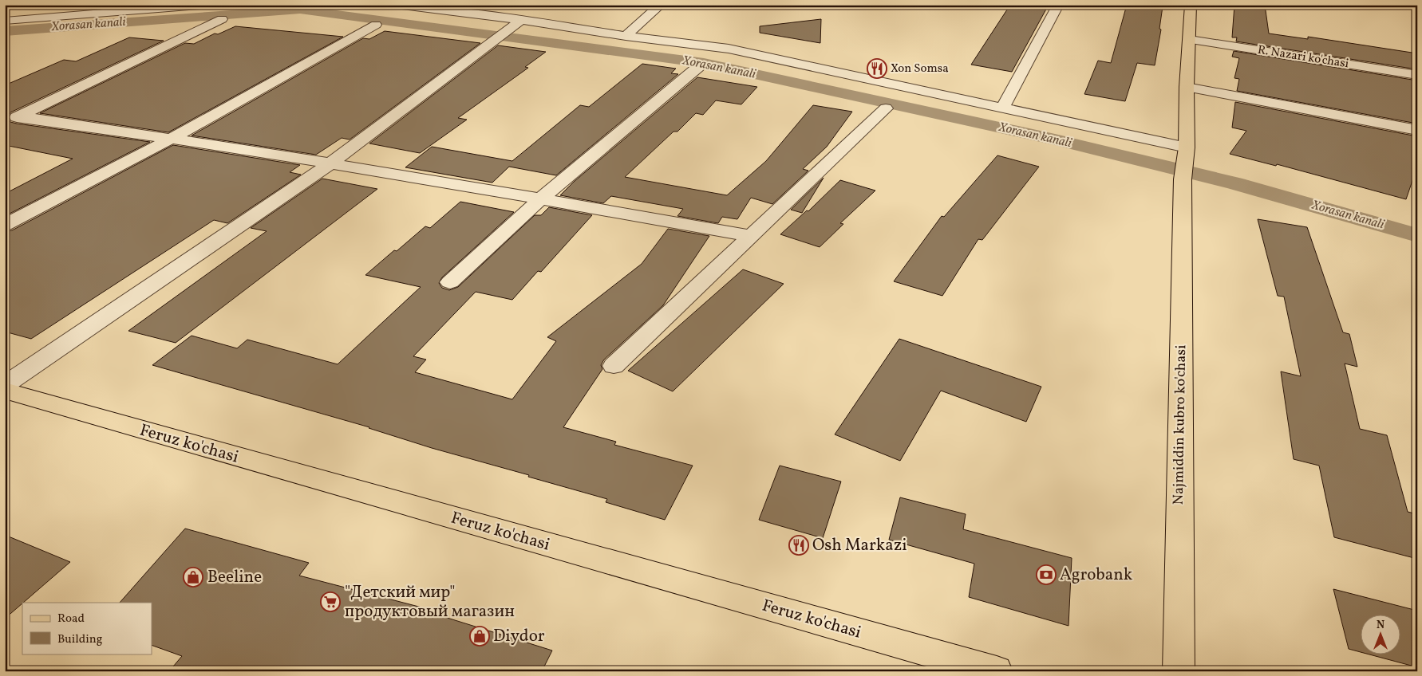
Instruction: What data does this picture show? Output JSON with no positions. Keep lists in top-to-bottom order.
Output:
{
  "streets": {
    "main road": ["Najmiddin kubro ko'chasi", "Feruz ko'chasi"],
    "street": ["R. Nazari ko'chasi"]
  },
  "water": ["Xorasan kanali"],
  "places": {
    "restaurant": ["Xon Somsa", "Osh Markazi"],
    "bank": ["Agrobank"],
    "shop": ["Beeline", "Diydor"],
    "supermarket": ["\"Детский мир\" продуктовый магазин"]
  },
  "legend": ["Road", "Building"],
  "north": "top"
}
